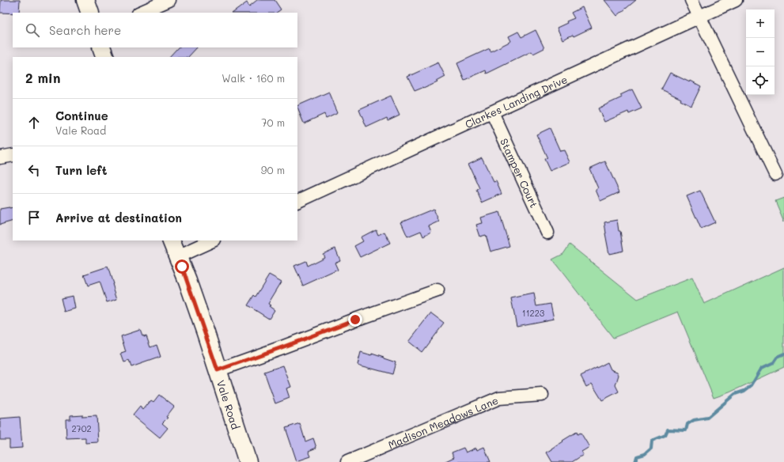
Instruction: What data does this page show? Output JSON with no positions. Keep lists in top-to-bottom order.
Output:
{
  "streets": {
    "main road": ["Vale Road"],
    "street": ["Clarkes Landing Drive", "Stamper Court", "Madison Meadows Lane"]
  },
  "crossings": [
    ["Clarkes Landing Drive", "Stamper Court"]
  ],
  "house_numbers": ["11223", "2702"],
  "page": {
    "map_buttons": ["+", "−"],
    "search": "Search here",
    "heading": ["2 min", "Walk · 160 m"],
    "list": [
      ["Continue", "Vale Road", "70 m"],
      ["Turn left", "90 m"],
      "Arrive at destination"
    ]
  }
}
